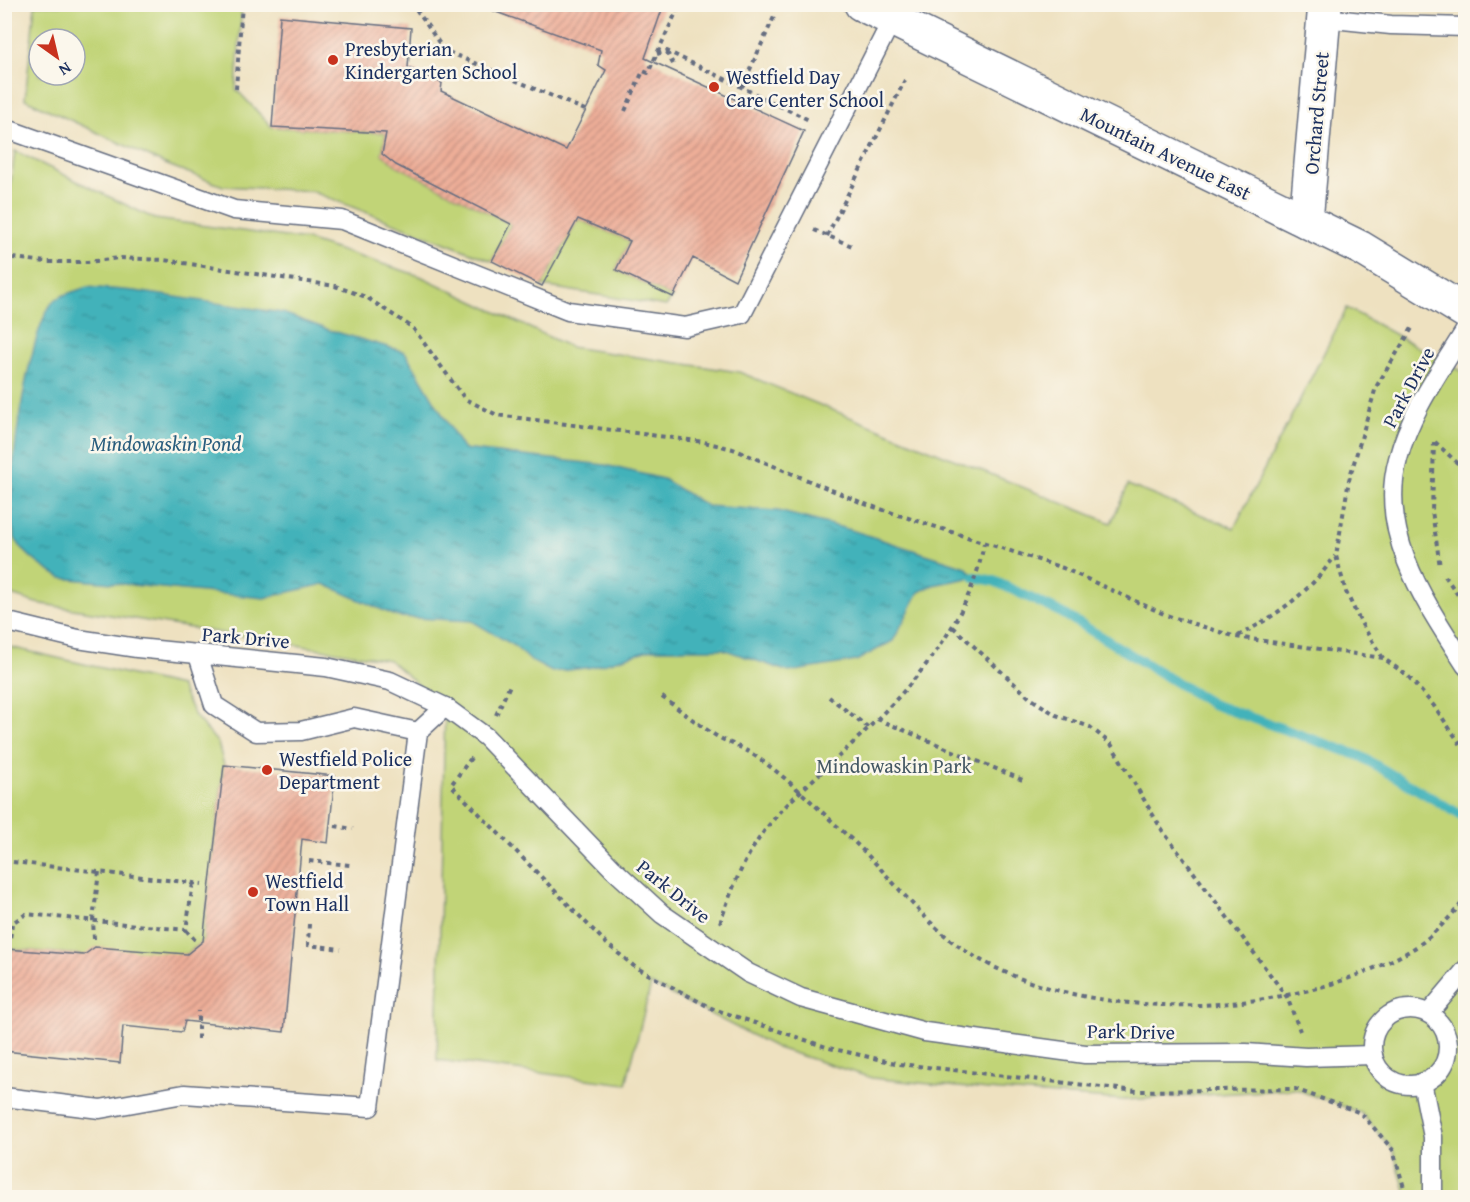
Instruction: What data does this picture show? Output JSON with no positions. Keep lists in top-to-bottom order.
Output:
{
  "streets": {
    "street": ["Orchard Street", "Mountain Avenue East"],
    "lane": ["Park Drive"]
  },
  "crossings": [
    ["Orchard Street", "Mountain Avenue East"]
  ],
  "water": ["Mindowaskin Pond"],
  "parks": ["Mindowaskin Park"],
  "places": [
    "Presbyterian Kindergarten School",
    "Westfield Day Care Center School",
    "Westfield Police Department",
    "Westfield Town Hall"
  ],
  "north": "bottom right"
}
